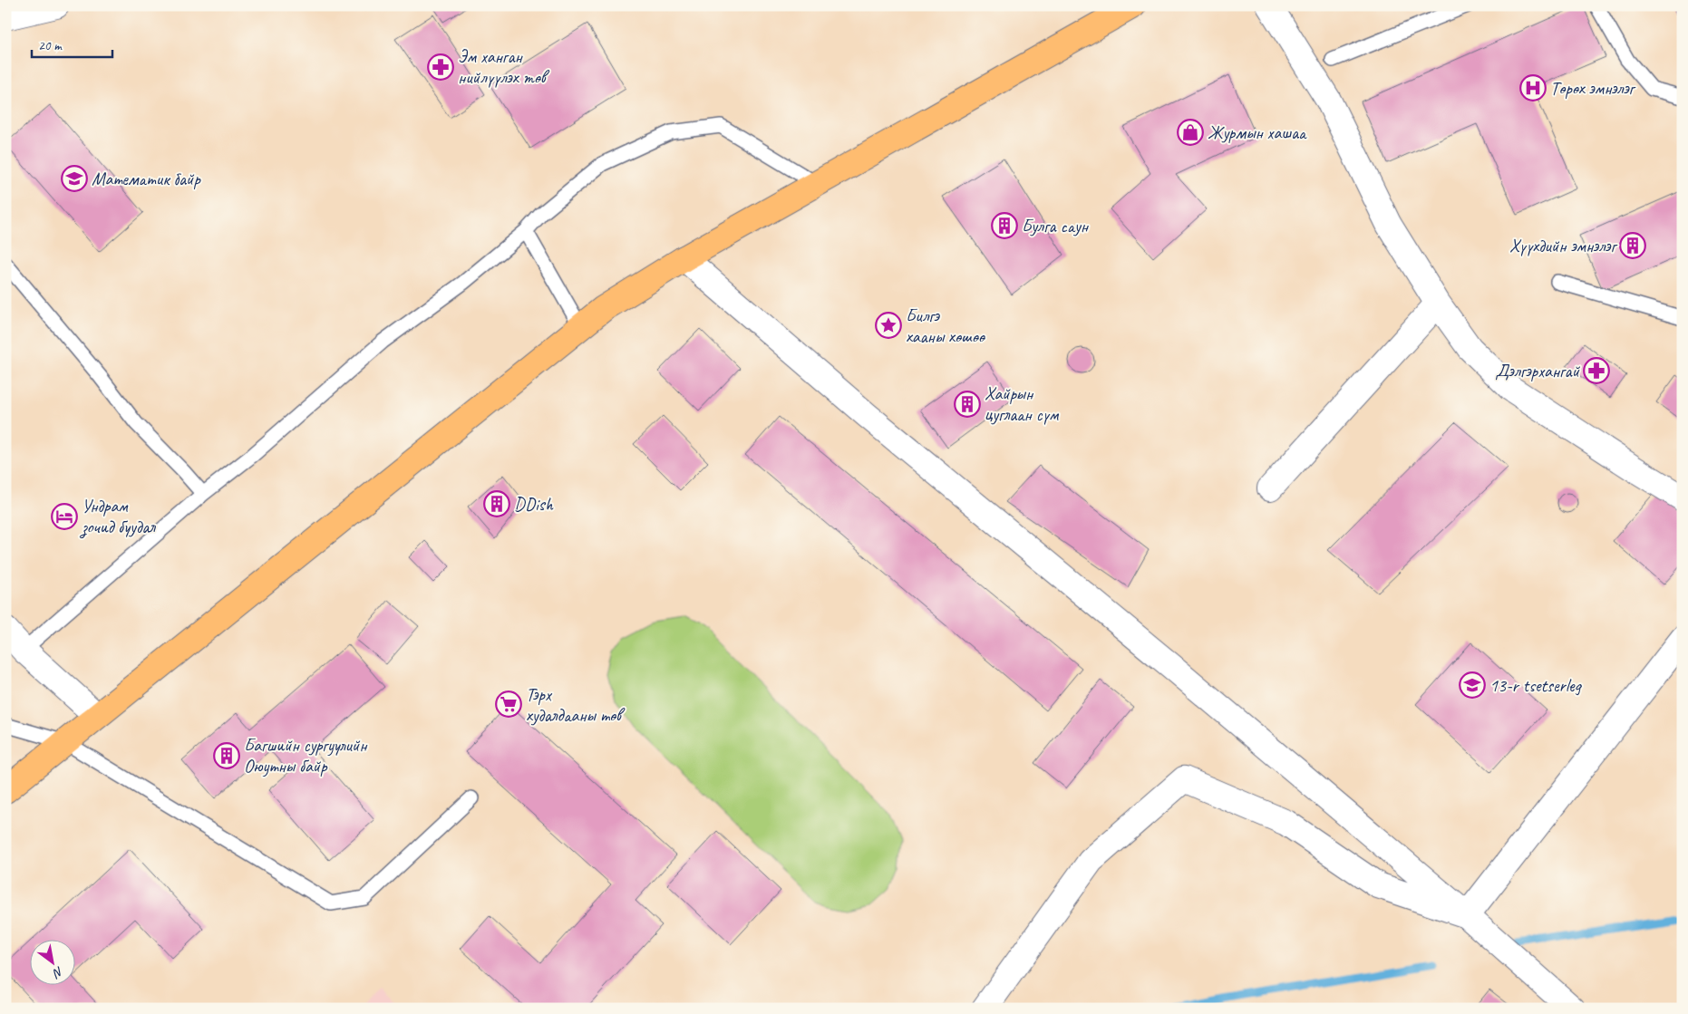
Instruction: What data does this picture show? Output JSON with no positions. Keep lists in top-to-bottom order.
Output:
{
  "places": {
    "pharmacy": ["Эм ханган нийлүүлэх төв", "Дэлгэрхангай"],
    "hospital": ["Төрөх эмнэлэг"],
    "shop": ["Журмын хашаа"],
    "school or university": ["Математик байр", "13-r tsetserleg"],
    "building": [
      "Булга саун",
      "Хүүхдийн эмнэлэг",
      "Хайрын цуглаан сүм",
      "DDish",
      "Багшийн сургуулийн Оюутны байр"
    ],
    "place": ["Билгэ хааны хөшөө"],
    "hotel": ["Ундрам зочид буудал"],
    "supermarket": ["Тэрх худалдааны төв"]
  },
  "scale_bar": "20 m",
  "north": "bottom right"
}
